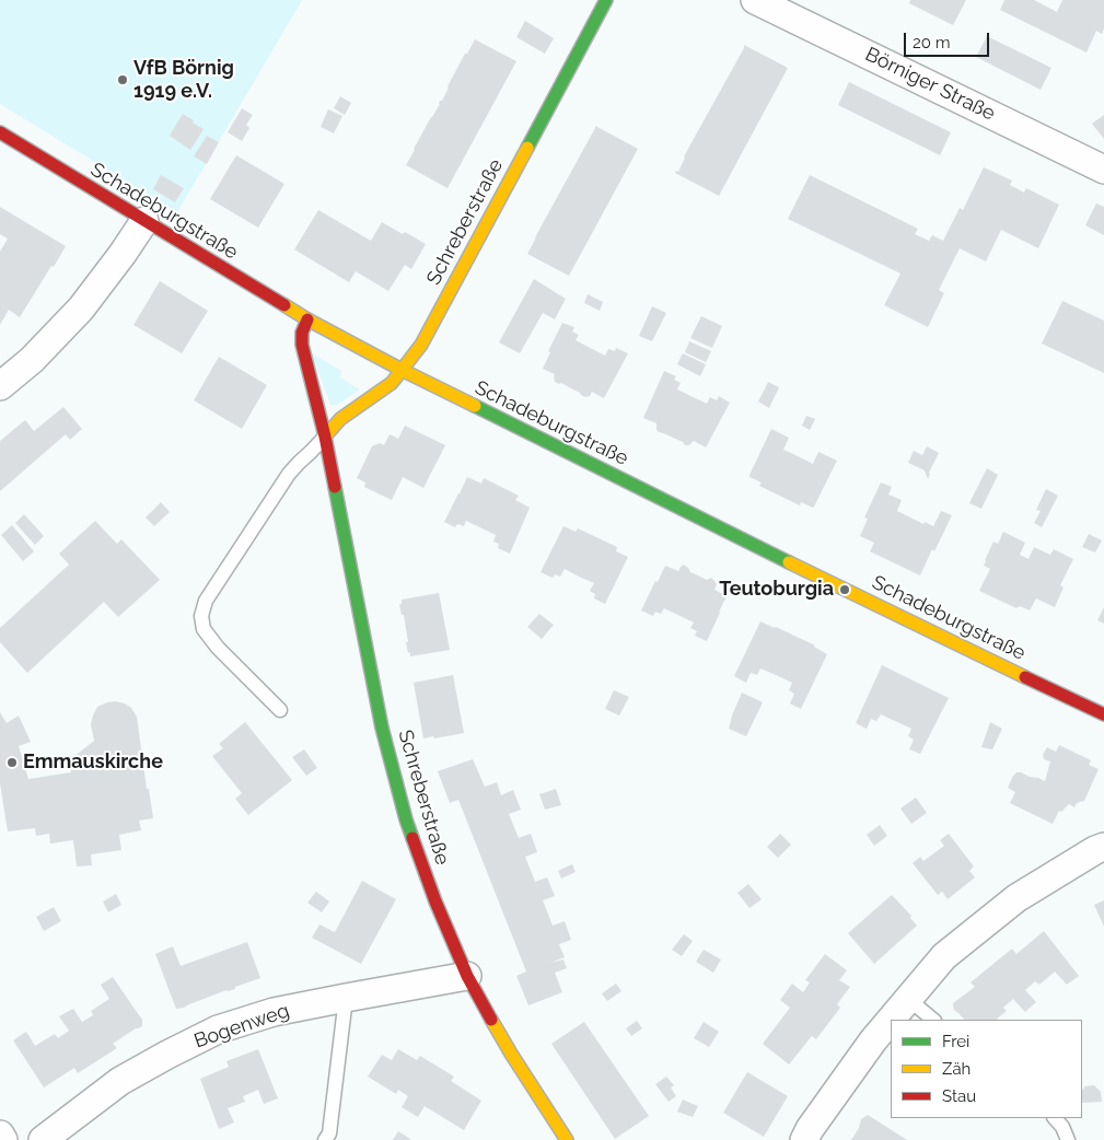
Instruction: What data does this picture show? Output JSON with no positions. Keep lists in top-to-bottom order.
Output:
{
  "streets": {
    "street": [
      "Börniger Straße",
      "Schadeburgstraße",
      "Schreberstraße",
      "Bogenweg"
    ]
  },
  "crossings": [
    ["Schadeburgstraße", "Schreberstraße"],
    ["Schreberstraße", "Bogenweg"]
  ],
  "places": ["VfB Börnig 1919 e.V.", "Teutoburgia", "Emmauskirche"],
  "legend": ["Frei", "Zäh", "Stau"],
  "scale_bar": "20 m"
}
